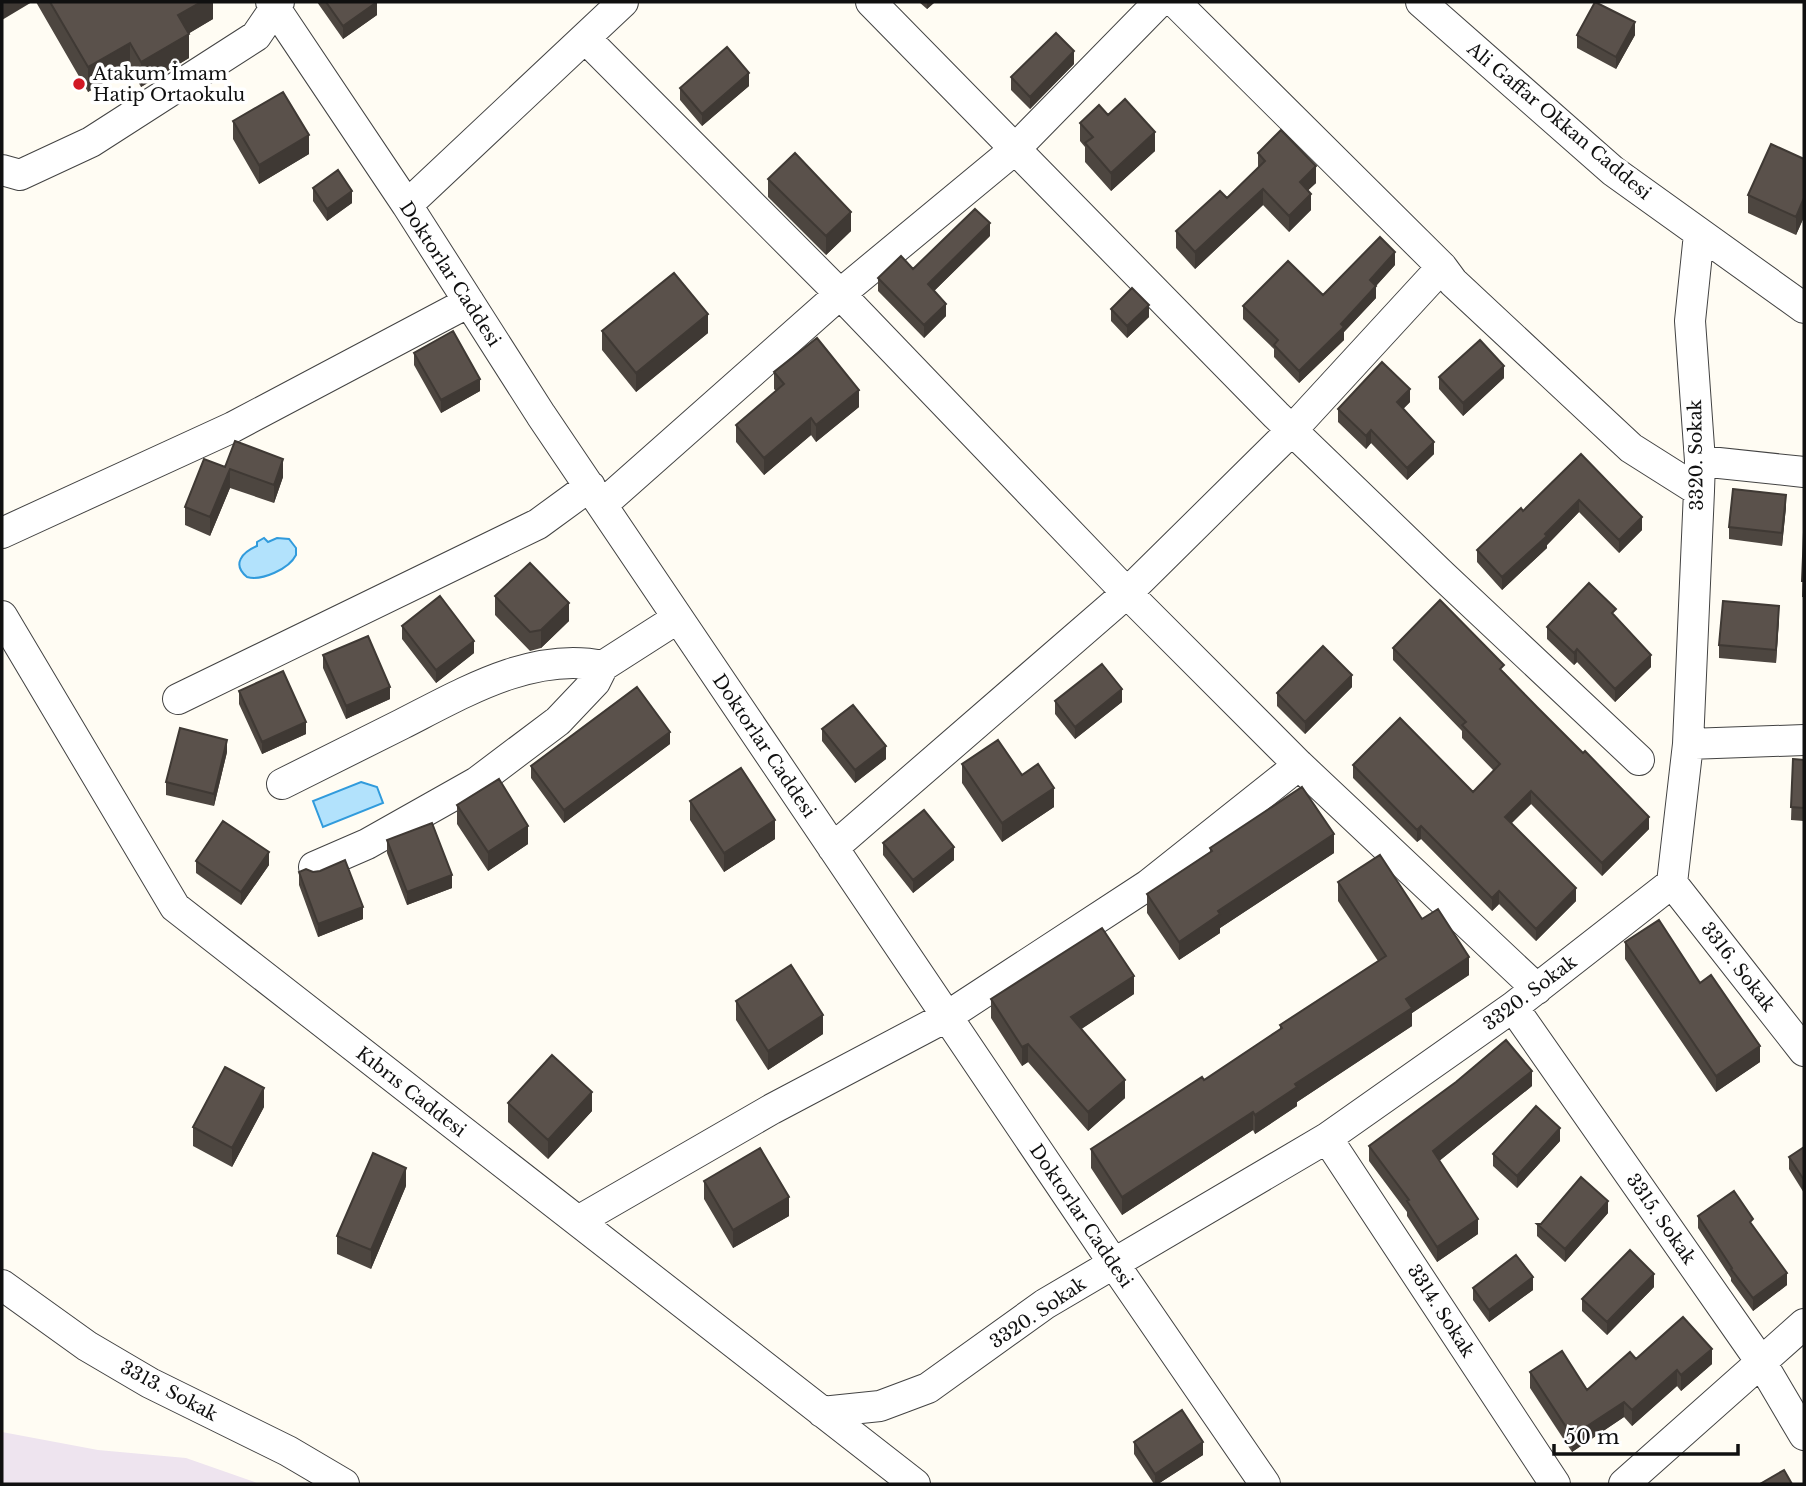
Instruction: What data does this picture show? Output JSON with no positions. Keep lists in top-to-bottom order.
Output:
{
  "streets": {
    "street": [
      "Ali Gaffar Okkan Caddesi",
      "Doktorlar Caddesi",
      "3320. Sokak",
      "3316. Sokak",
      "Kıbrıs Caddesi",
      "3315. Sokak",
      "3314. Sokak",
      "3313. Sokak"
    ]
  },
  "crossings": [
    ["Ali Gaffar Okkan Caddesi", "3320. Sokak"],
    ["Doktorlar Caddesi", "3320. Sokak"],
    ["3320. Sokak", "3316. Sokak"],
    ["3320. Sokak", "Kıbrıs Caddesi"],
    ["3320. Sokak", "3315. Sokak"],
    ["3320. Sokak", "3314. Sokak"]
  ],
  "places": ["Atakum İmam Hatip Ortaokulu"],
  "scale_bar": "50 m"
}
